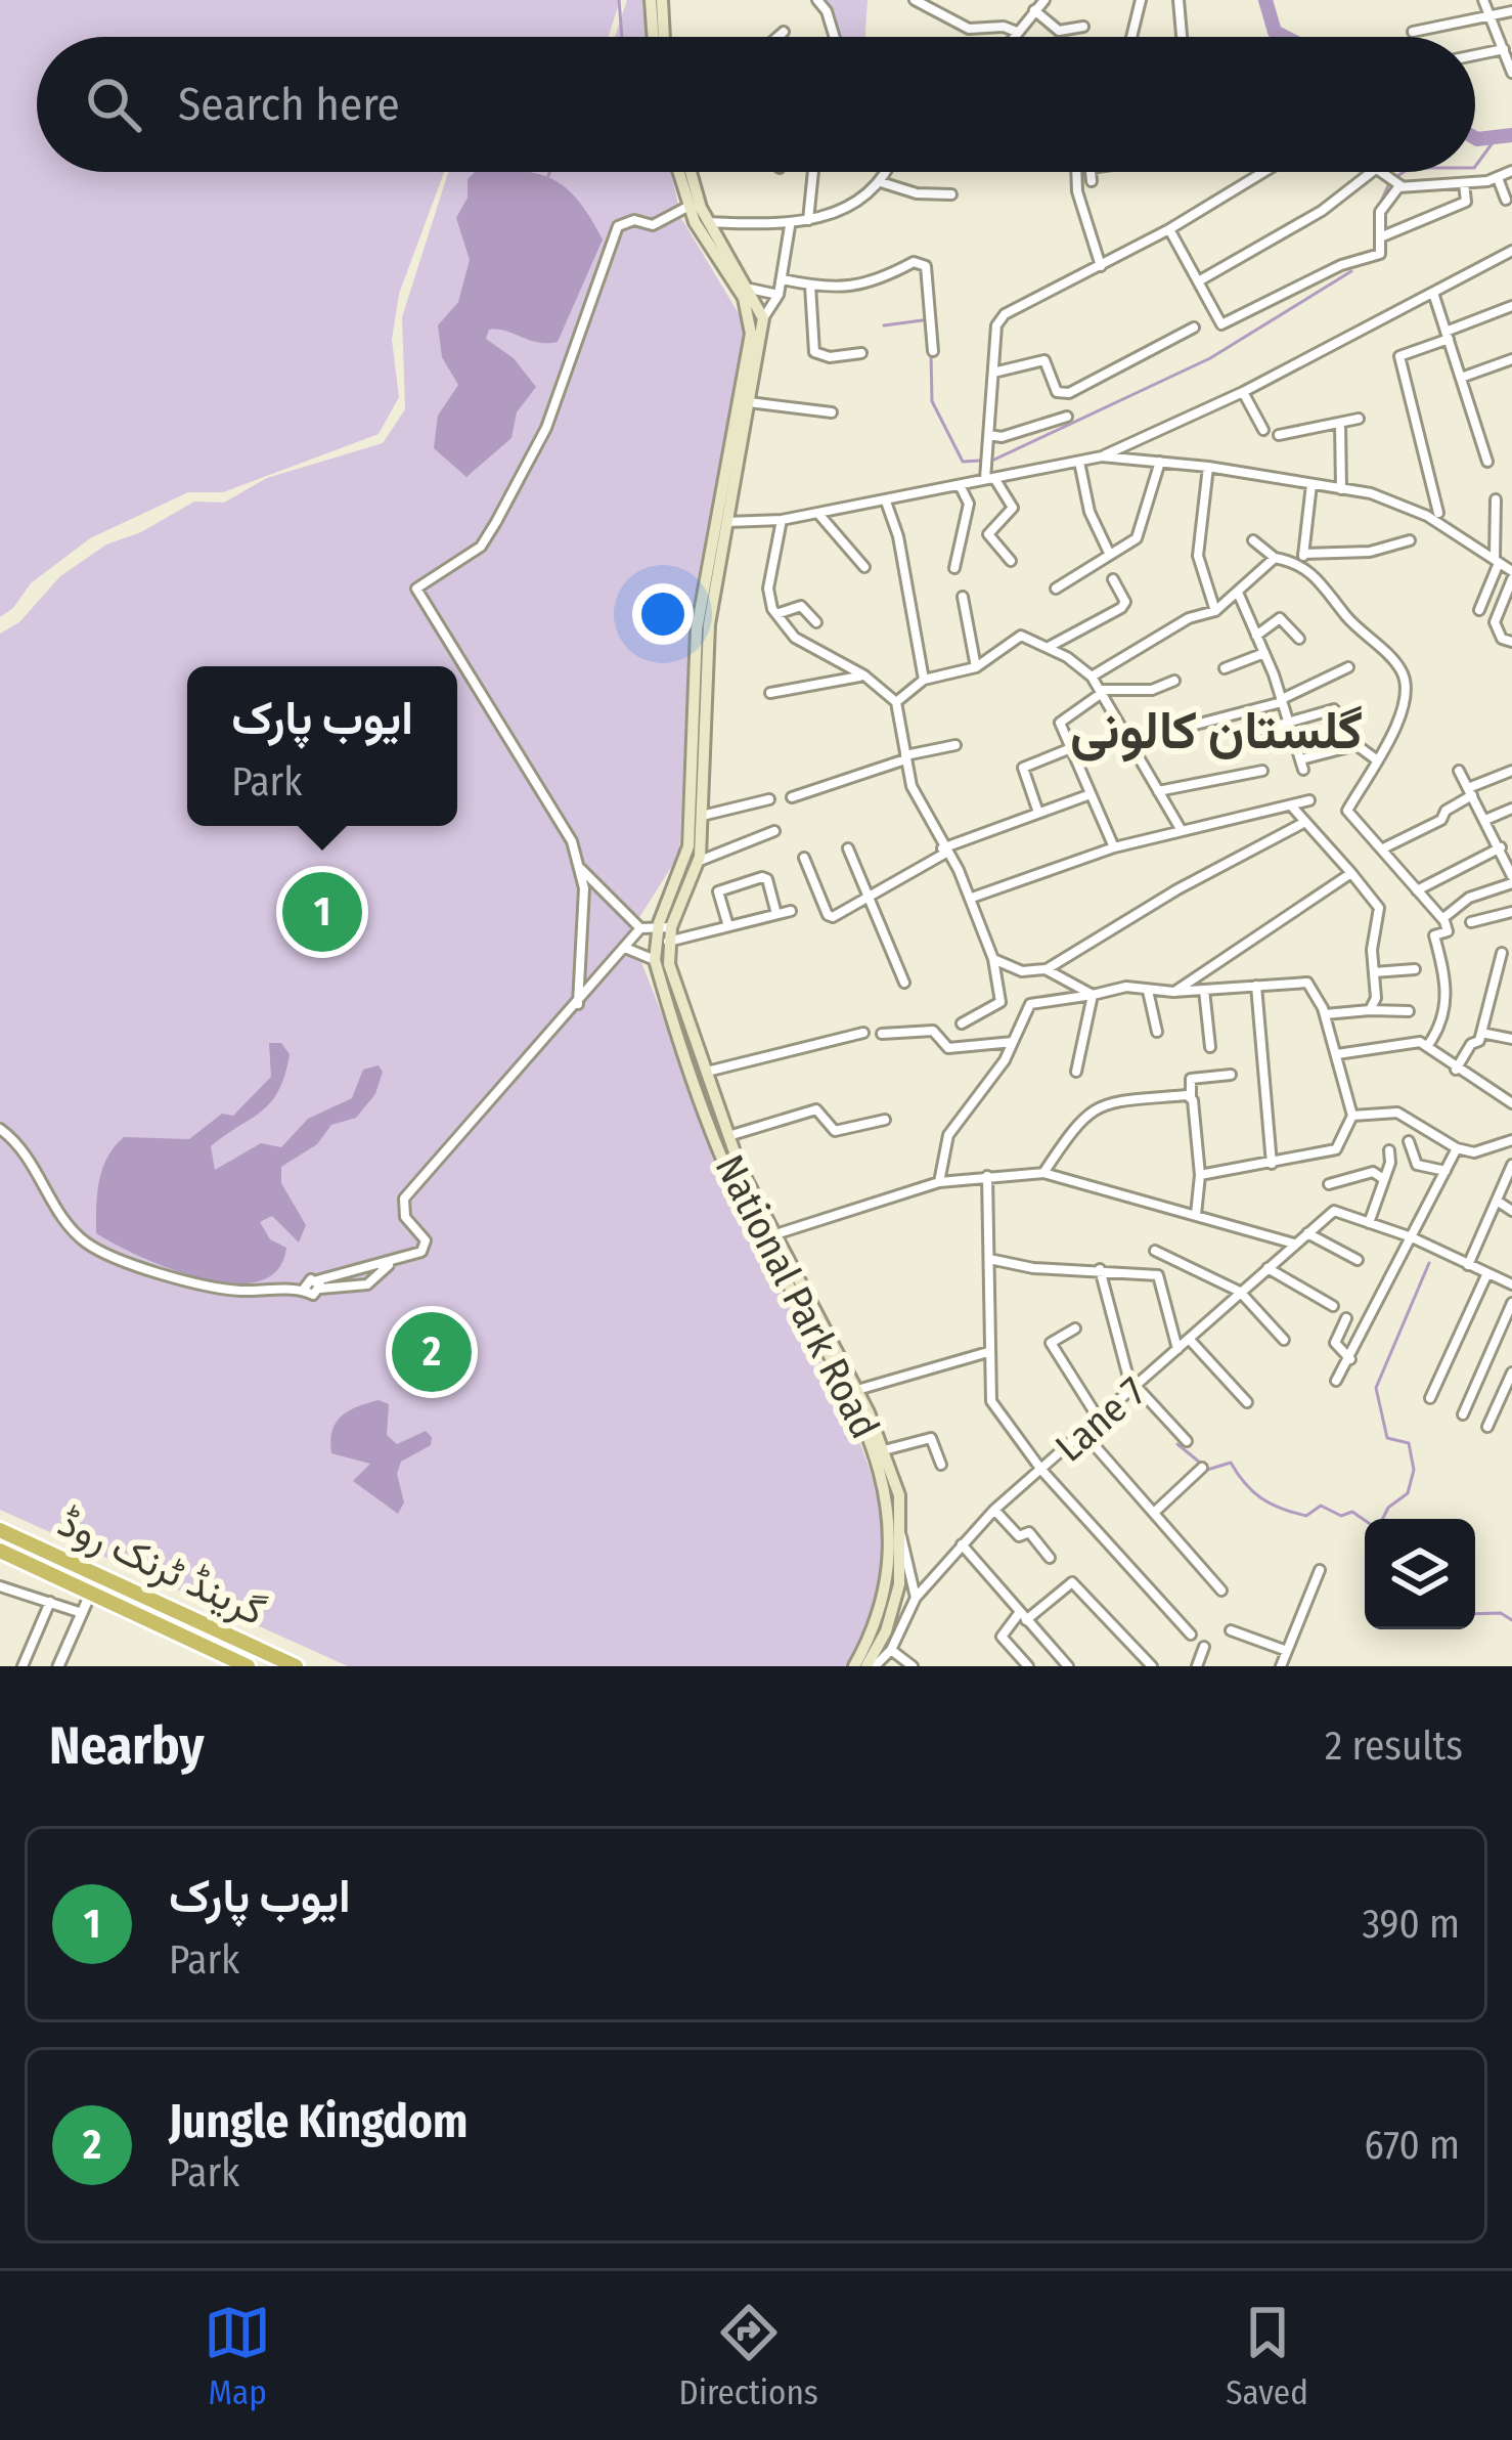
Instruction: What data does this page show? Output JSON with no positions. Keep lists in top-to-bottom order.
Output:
{
  "streets": {
    "highway": ["گرینڈ ٹرنک روڈ"],
    "main road": ["National Park Road"],
    "street": ["Lane 7"]
  },
  "crossings": [
    ["National Park Road", "Lane 7"]
  ],
  "districts": ["گلستان کالونی"],
  "page": {
    "search": "Search here",
    "popup": ["ایوب پارک", "Park"],
    "pins": ["1", "2"],
    "heading": ["Nearby", "2 results"],
    "list": [
      {
        "mark": "1",
        "name": "ایوب پارک",
        "note": "Park",
        "value": "390 m"
      },
      {
        "mark": "2",
        "name": "Jungle Kingdom",
        "note": "Park",
        "value": "670 m"
      }
    ],
    "nav": ["Map", "Directions", "Saved"]
  }
}
